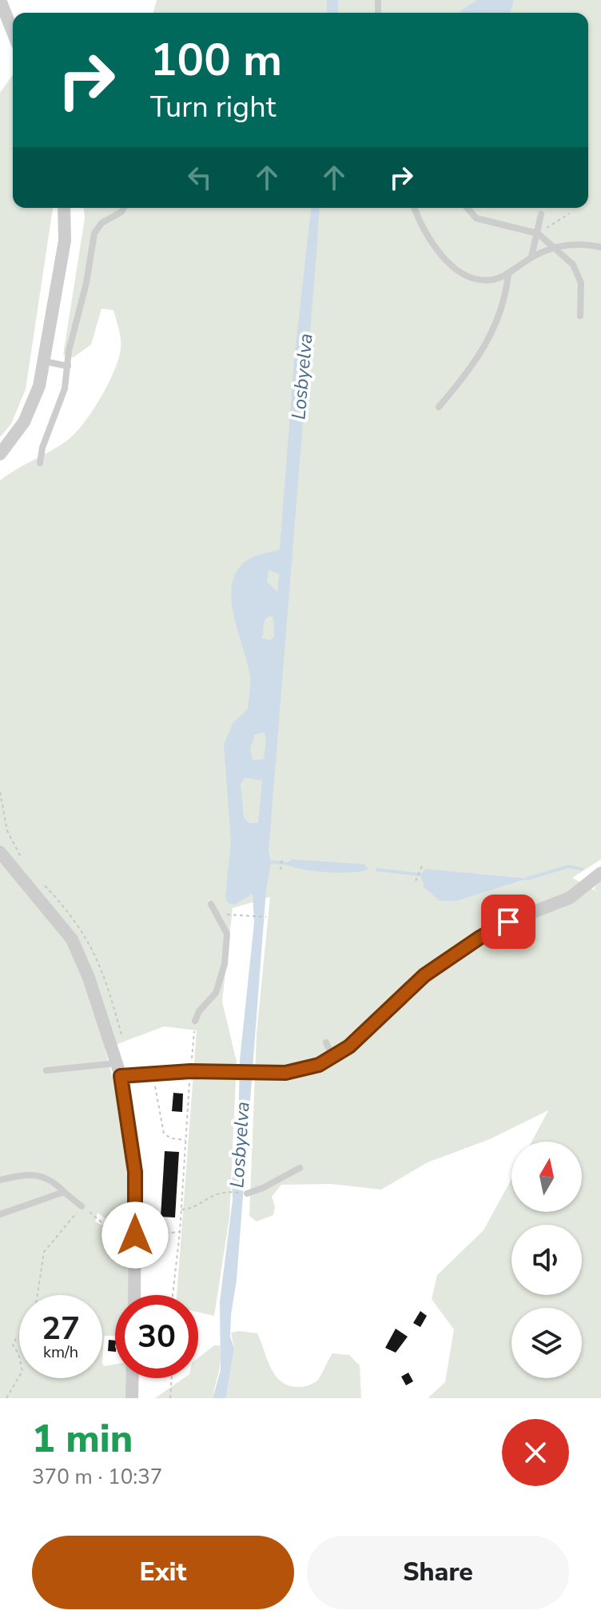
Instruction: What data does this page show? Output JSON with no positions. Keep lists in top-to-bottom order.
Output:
{
  "water": ["Losbyelva"],
  "north": "top",
  "page": {
    "turn": ["100 m", "Turn right"],
    "speed": "27 km/h",
    "limit": "30",
    "heading": ["1 min", "370 m · 10:37"],
    "buttons": ["Exit", "Share"]
  }
}
